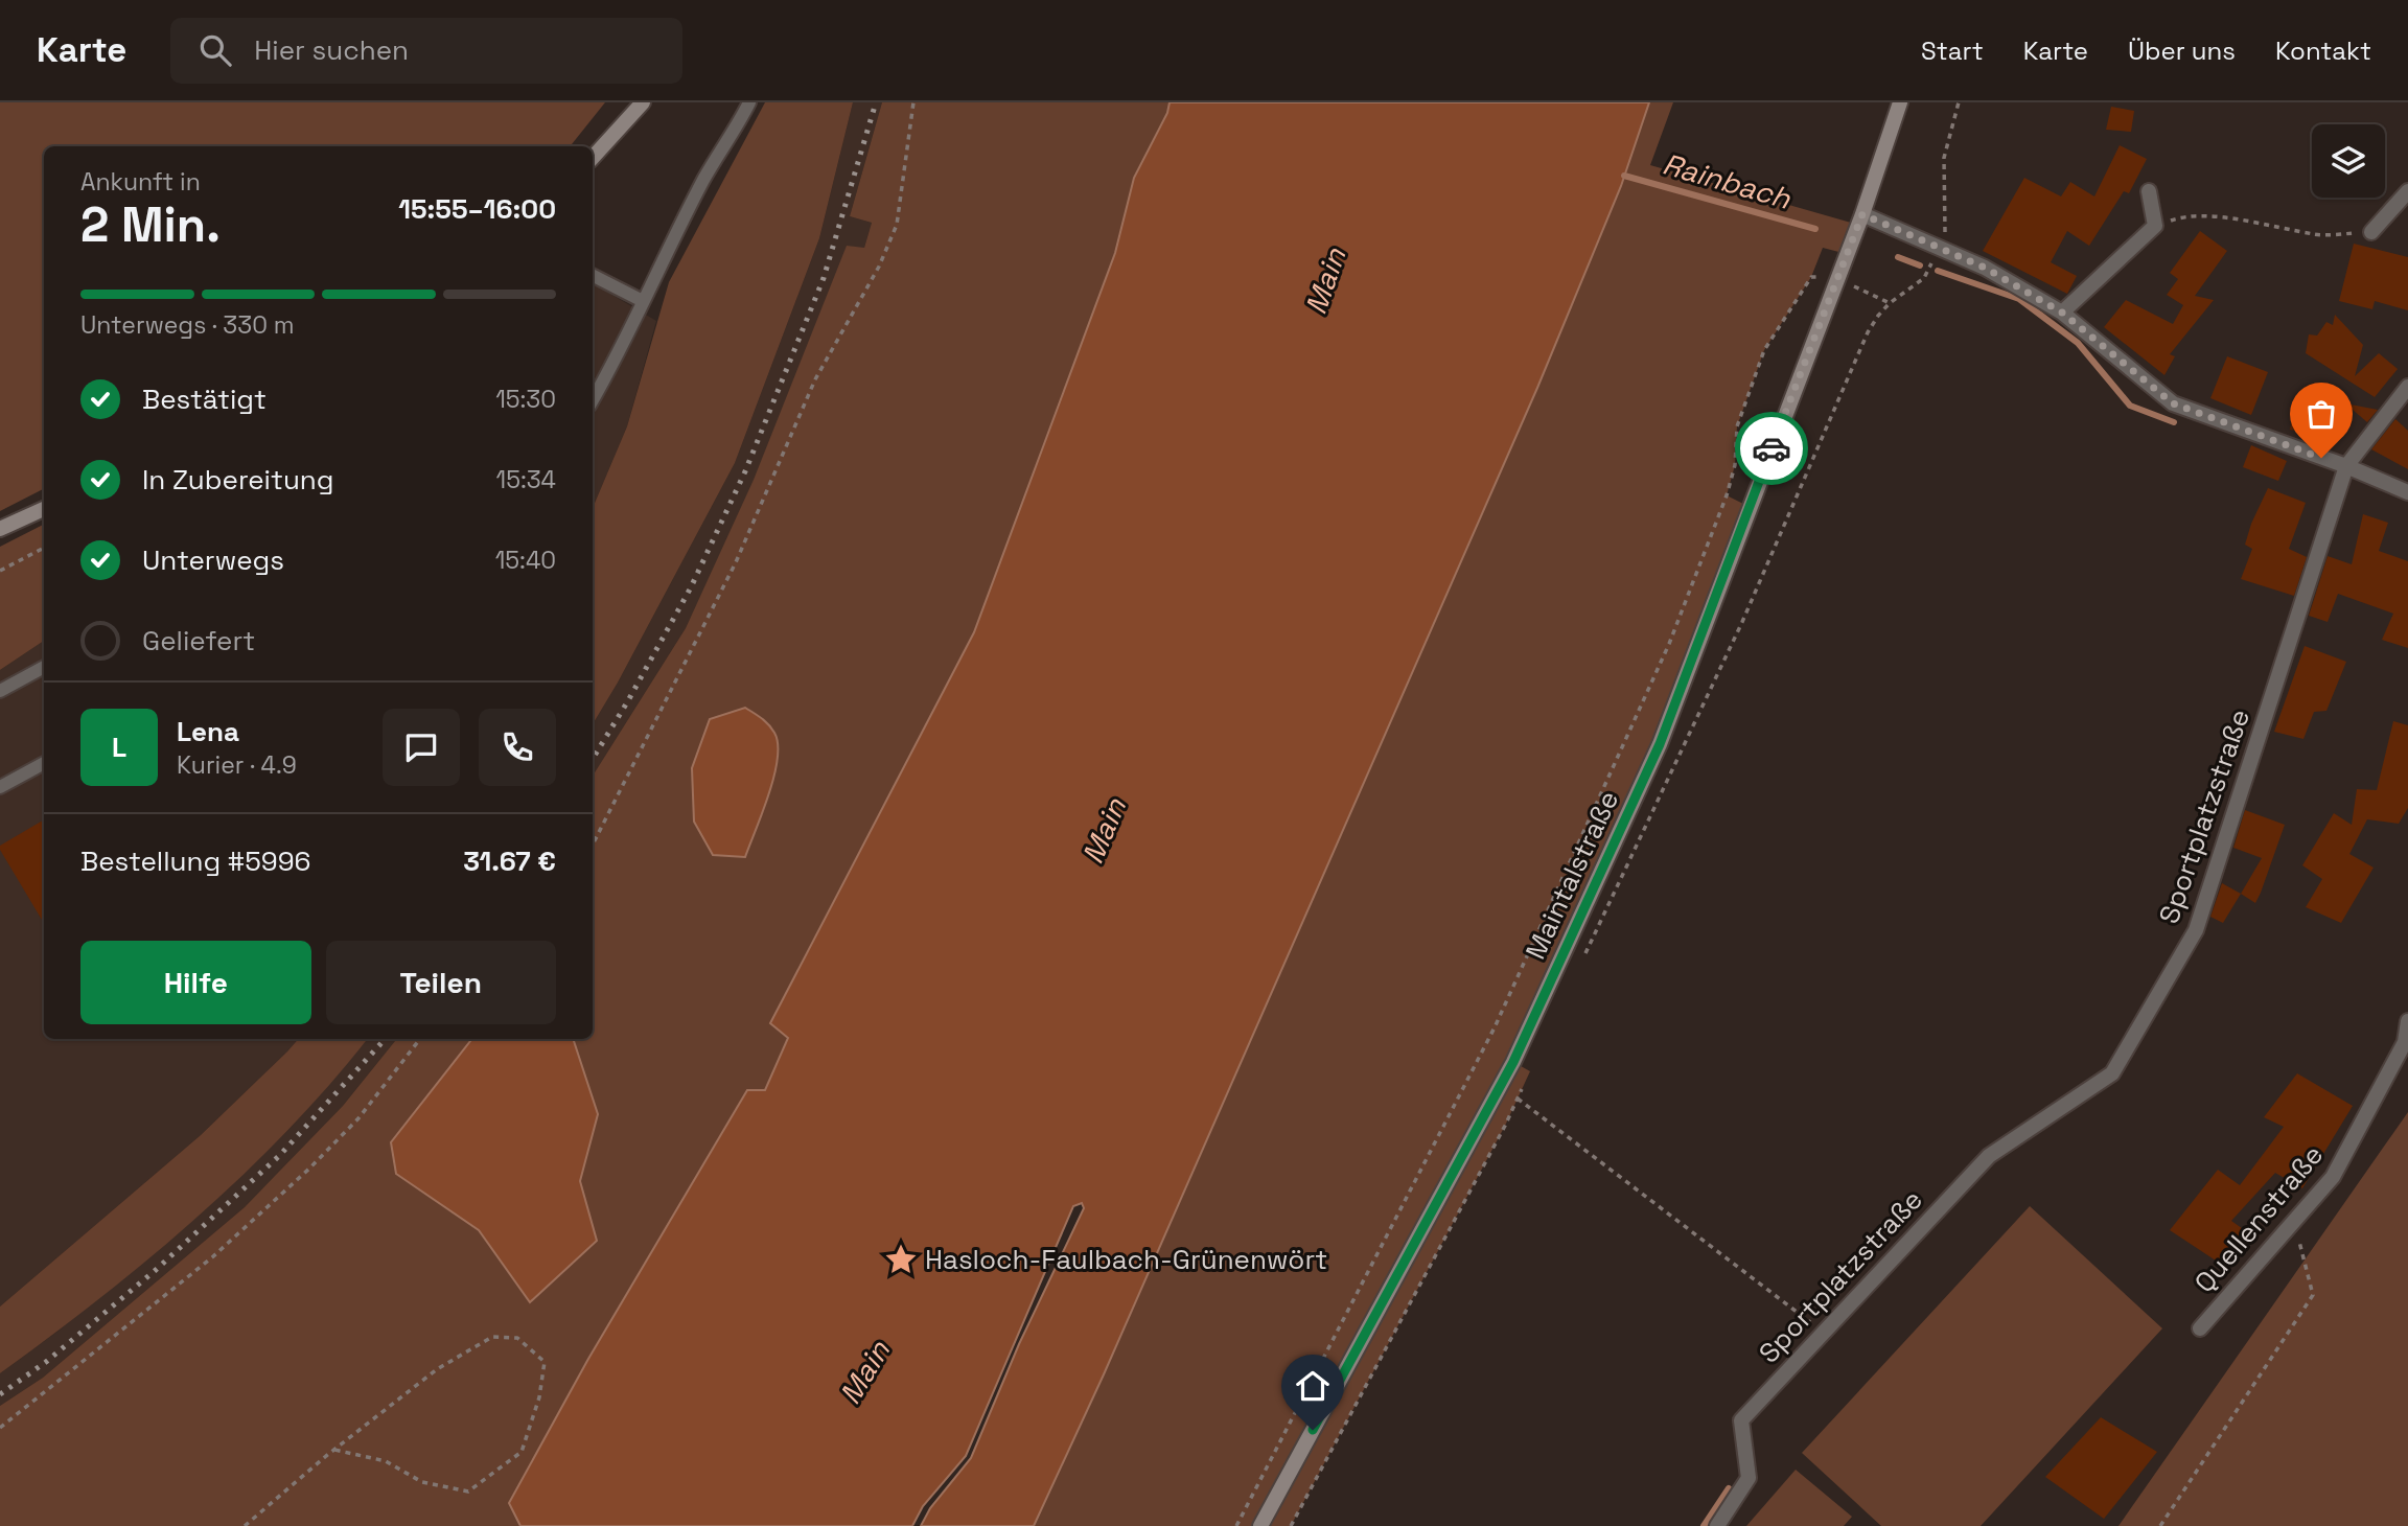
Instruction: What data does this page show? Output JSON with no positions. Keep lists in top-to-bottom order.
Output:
{
  "streets": {
    "main road": ["Maintalstraße"],
    "street": ["Sportplatzstraße", "Quellenstraße"]
  },
  "water": ["Rainbach", "Main"],
  "places": {
    "place": ["Hasloch-Faulbach-Grünenwört"]
  },
  "page": {
    "header": "Karte",
    "search": "Hier suchen",
    "nav": [
      "Start",
      "Karte",
      "Über uns",
      "Kontakt"
    ],
    "heading": ["2 Min.", "Ankunft in", "15:55–16:00"],
    "panel": [
      "Lena",
      "Kurier · 4.9",
      "Bestellung #5996",
      "31.67 €"
    ],
    "bar": "Unterwegs · 330 m",
    "list": [
      ["Bestätigt", "15:30"],
      ["In Zubereitung", "15:34"],
      ["Unterwegs", "15:40"],
      "Geliefert"
    ],
    "round": "L",
    "buttons": ["Hilfe", "Teilen"]
  }
}
